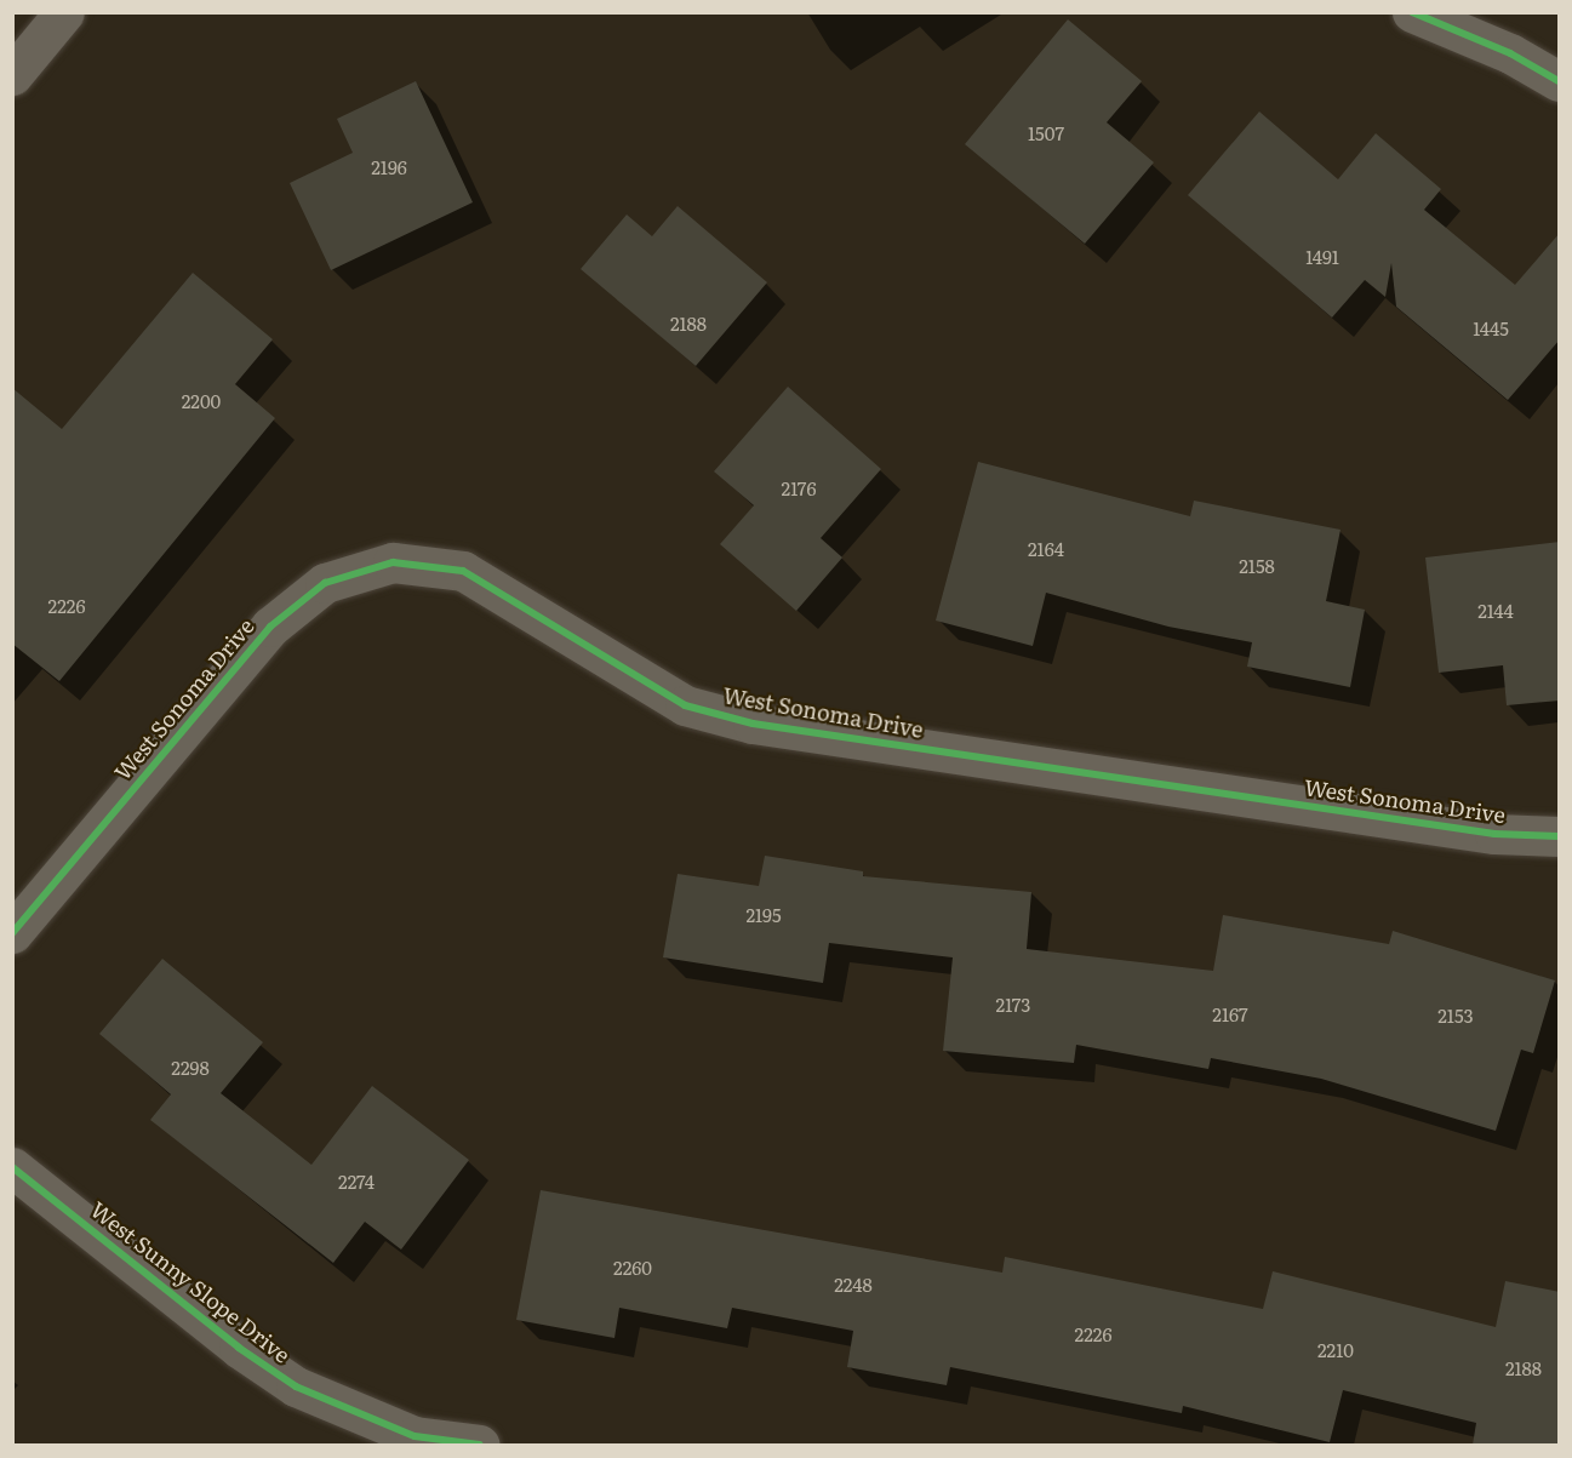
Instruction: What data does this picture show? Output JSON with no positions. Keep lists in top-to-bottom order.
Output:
{
  "streets": {
    "street": ["West Sonoma Drive", "West Sunny Slope Drive"]
  },
  "house_numbers": [
    "1507",
    "2196",
    "1491",
    "2188",
    "1445",
    "2200",
    "2176",
    "2164",
    "2158",
    "2226",
    "2144",
    "2195",
    "2173",
    "2167",
    "2153",
    "2298",
    "2274",
    "2260",
    "2248",
    "2226",
    "2210",
    "2188"
  ]
}
